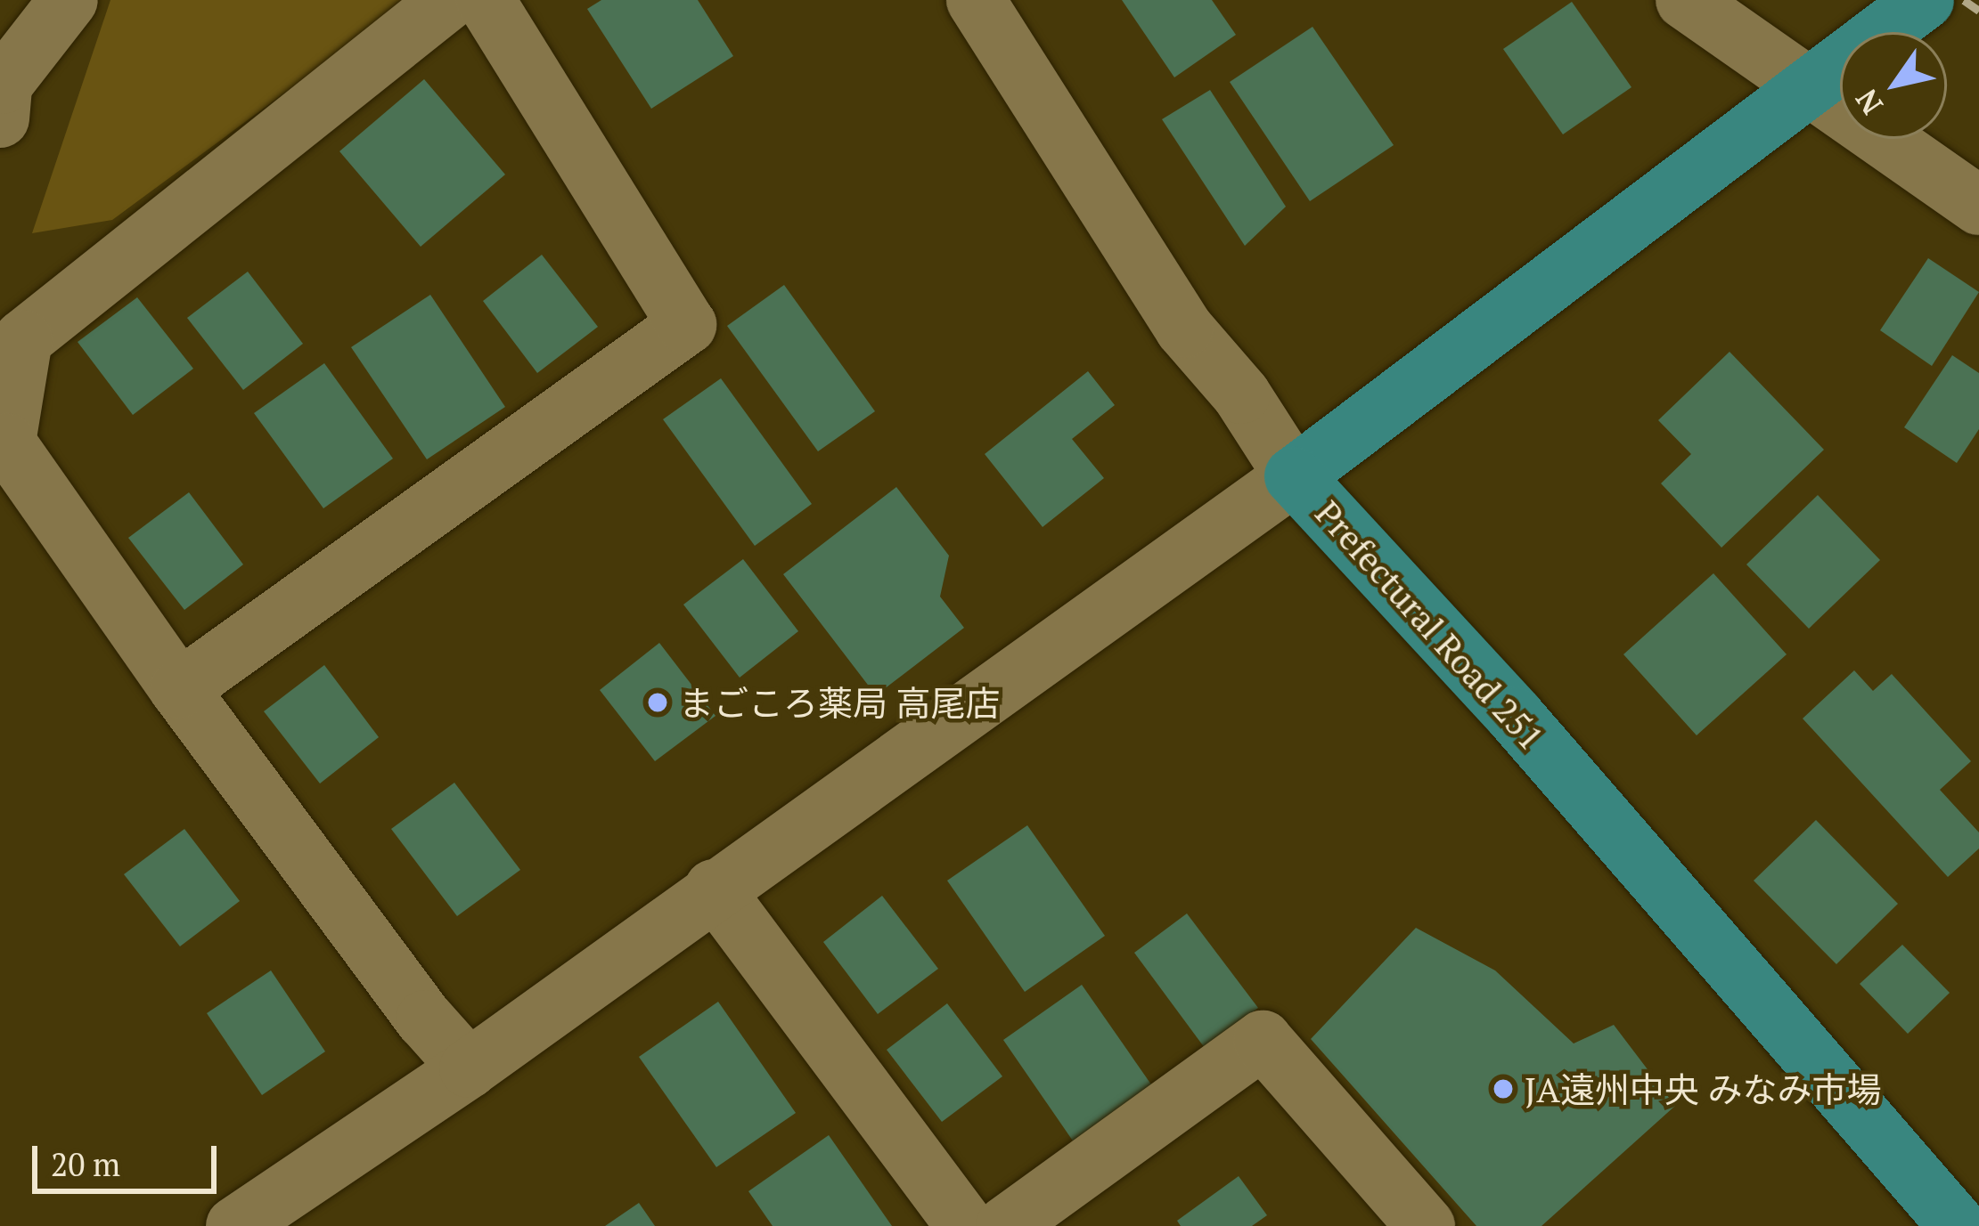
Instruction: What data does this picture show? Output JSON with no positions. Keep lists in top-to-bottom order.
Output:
{
  "streets": {
    "main road": ["Prefectural Road 251"]
  },
  "places": ["まごころ薬局 高尾店", "JA遠州中央 みなみ市場"],
  "scale_bar": "20 m",
  "north": "bottom left"
}
